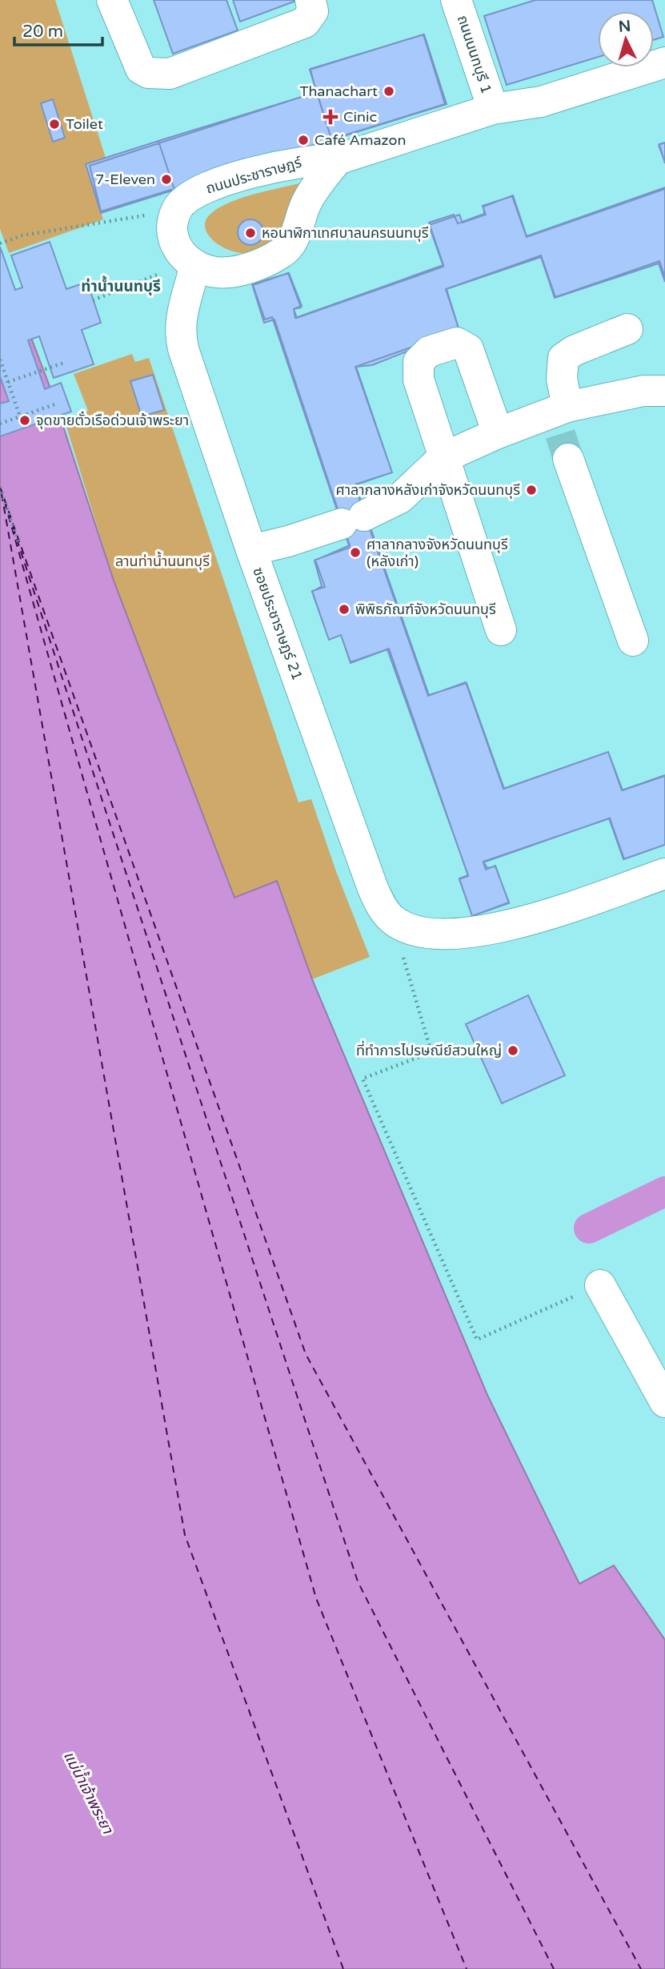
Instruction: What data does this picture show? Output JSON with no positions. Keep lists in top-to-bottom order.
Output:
{
  "streets": {
    "main road": ["ถนนนนทบุรี 1", "ถนนประชาราษฎร์", "ซอยประชาราษฎร์ 21"]
  },
  "crossings": [
    ["ถนนนนทบุรี 1", "ถนนประชาราษฎร์"],
    ["ถนนประชาราษฎร์", "ซอยประชาราษฎร์ 21"]
  ],
  "districts": ["ท่าน้ำนนทบุรี"],
  "water": ["แม่น้ำเจ้าพระยา"],
  "parks": ["ลานท่าน้ำนนทบุรี"],
  "places": {
    "other": [
      "Thanachart",
      "Toilet",
      "Café Amazon",
      "7-Eleven",
      "หอนาฬิกาเทศบาลนครนนทบุรี",
      "จุดขายตั๋วเรือด่วนเจ้าพระยา",
      "ศาลากลางหลังเก่าจังหวัดนนทบุรี",
      "ศาลากลางจังหวัดนนทบุรี (หลังเก่า)",
      "พิพิธภัณฑ์จังหวัดนนทบุรี",
      "ที่ทำการไปรษณีย์สวนใหญ่"
    ],
    "health": ["Cinic"]
  },
  "scale_bar": "20 m",
  "north": "top"
}
